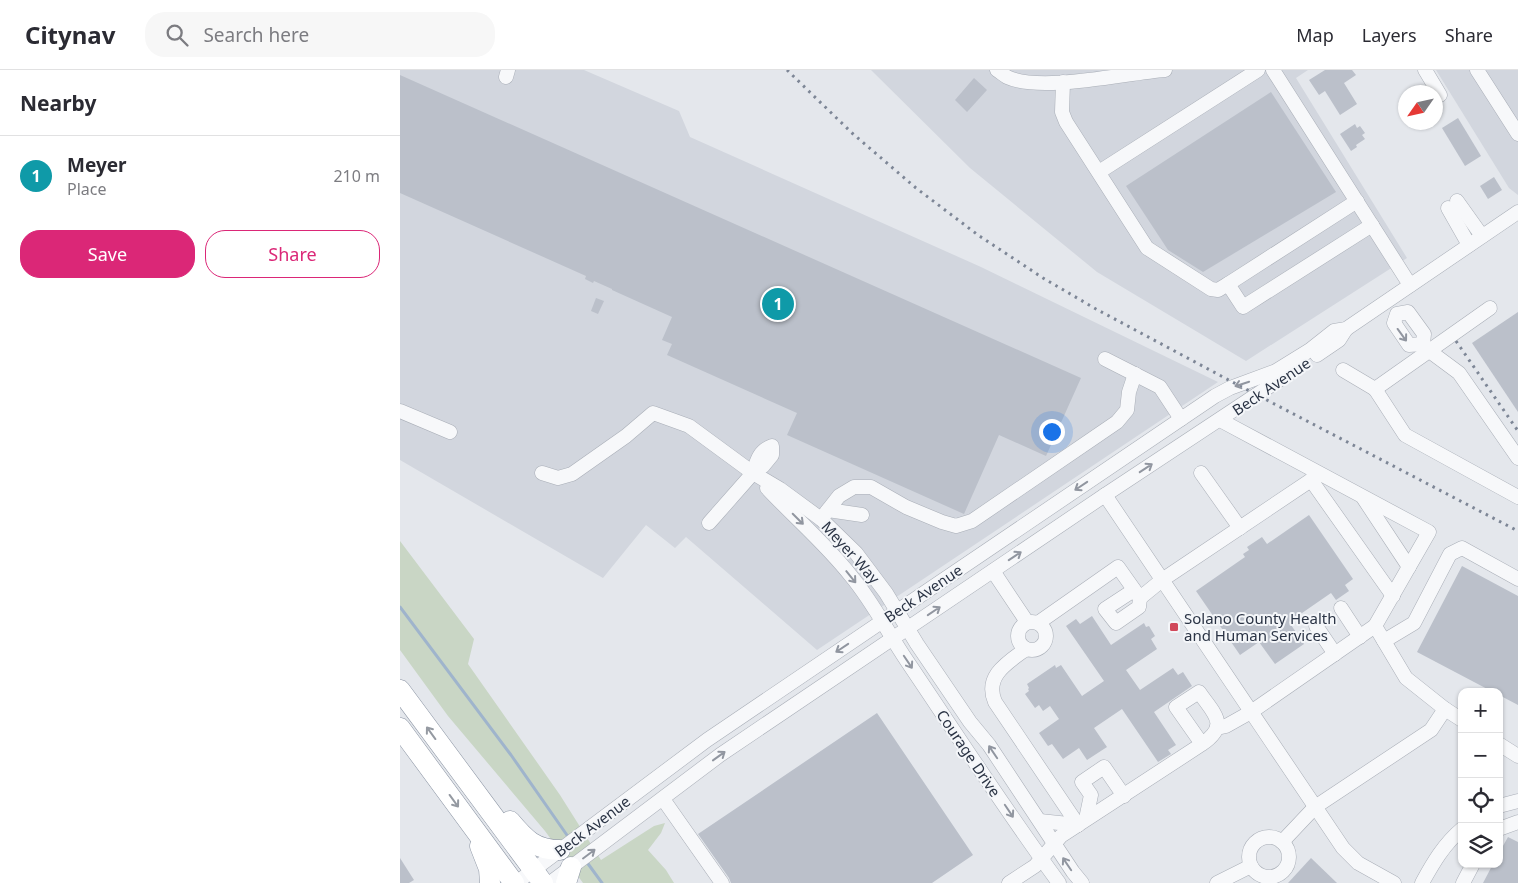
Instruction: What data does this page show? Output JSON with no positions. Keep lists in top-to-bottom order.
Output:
{
  "streets": {
    "street": ["Beck Avenue", "Meyer Way", "Courage Drive"]
  },
  "crossings": [
    ["Beck Avenue", "Meyer Way"],
    ["Beck Avenue", "Courage Drive"],
    ["Meyer Way", "Courage Drive"]
  ],
  "places": {
    "transit": ["Solano County Health and Human Services"]
  },
  "north": "bottom left",
  "page": {
    "header": "Citynav",
    "search": "Search here",
    "nav": ["Map", "Layers", "Share"],
    "heading": "Nearby",
    "list": [
      {
        "mark": "1",
        "name": "Meyer",
        "note": "Place",
        "value": "210 m"
      }
    ],
    "buttons": ["Save", "Share"],
    "pins": "1",
    "map_buttons": ["+", "−"]
  }
}
